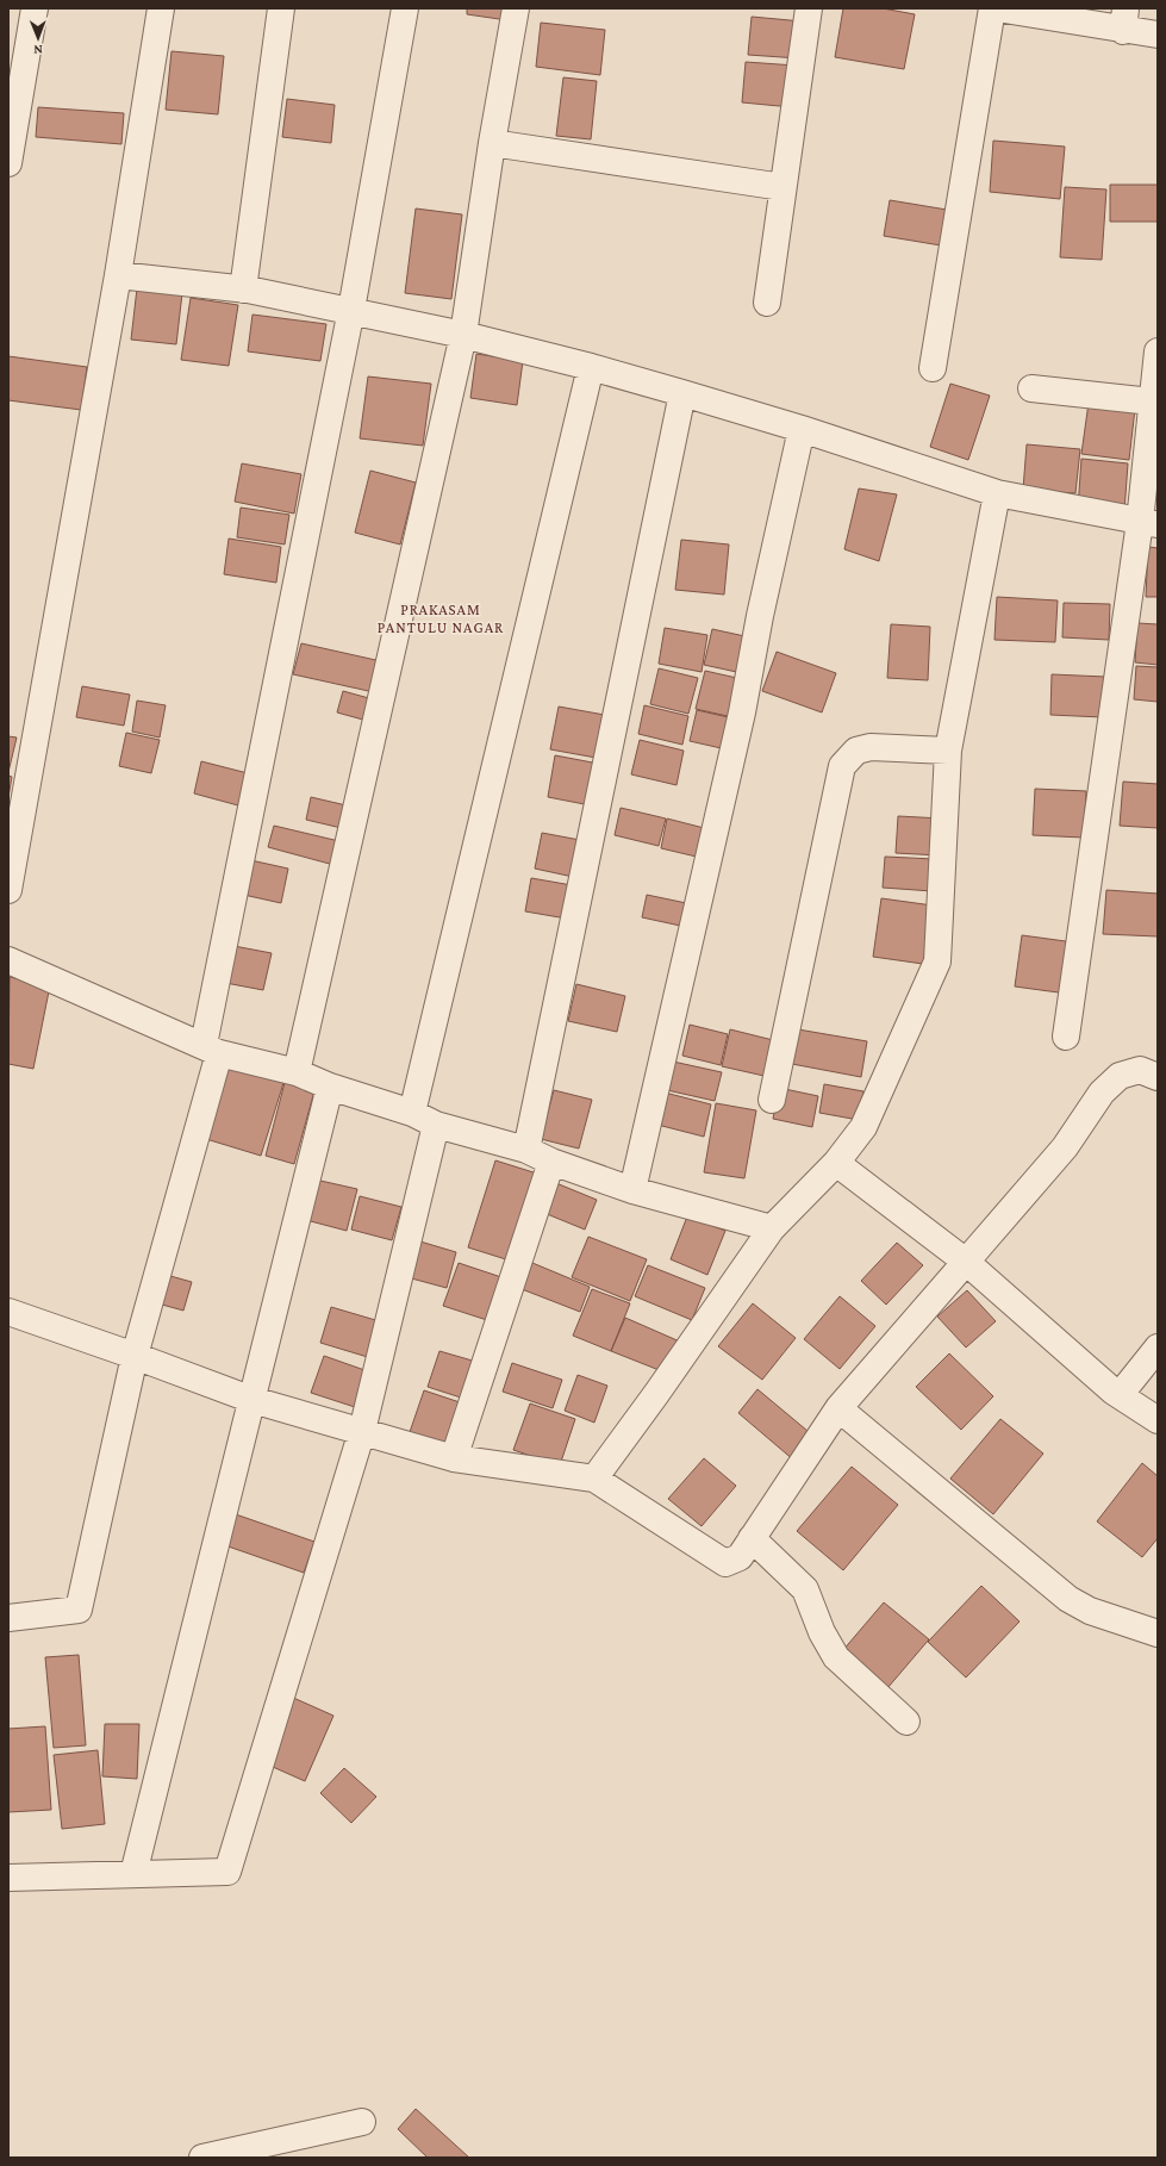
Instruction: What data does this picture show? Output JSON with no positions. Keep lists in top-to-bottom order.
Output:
{
  "districts": ["PRAKASAM PANTULU NAGAR"],
  "north": "bottom"
}
